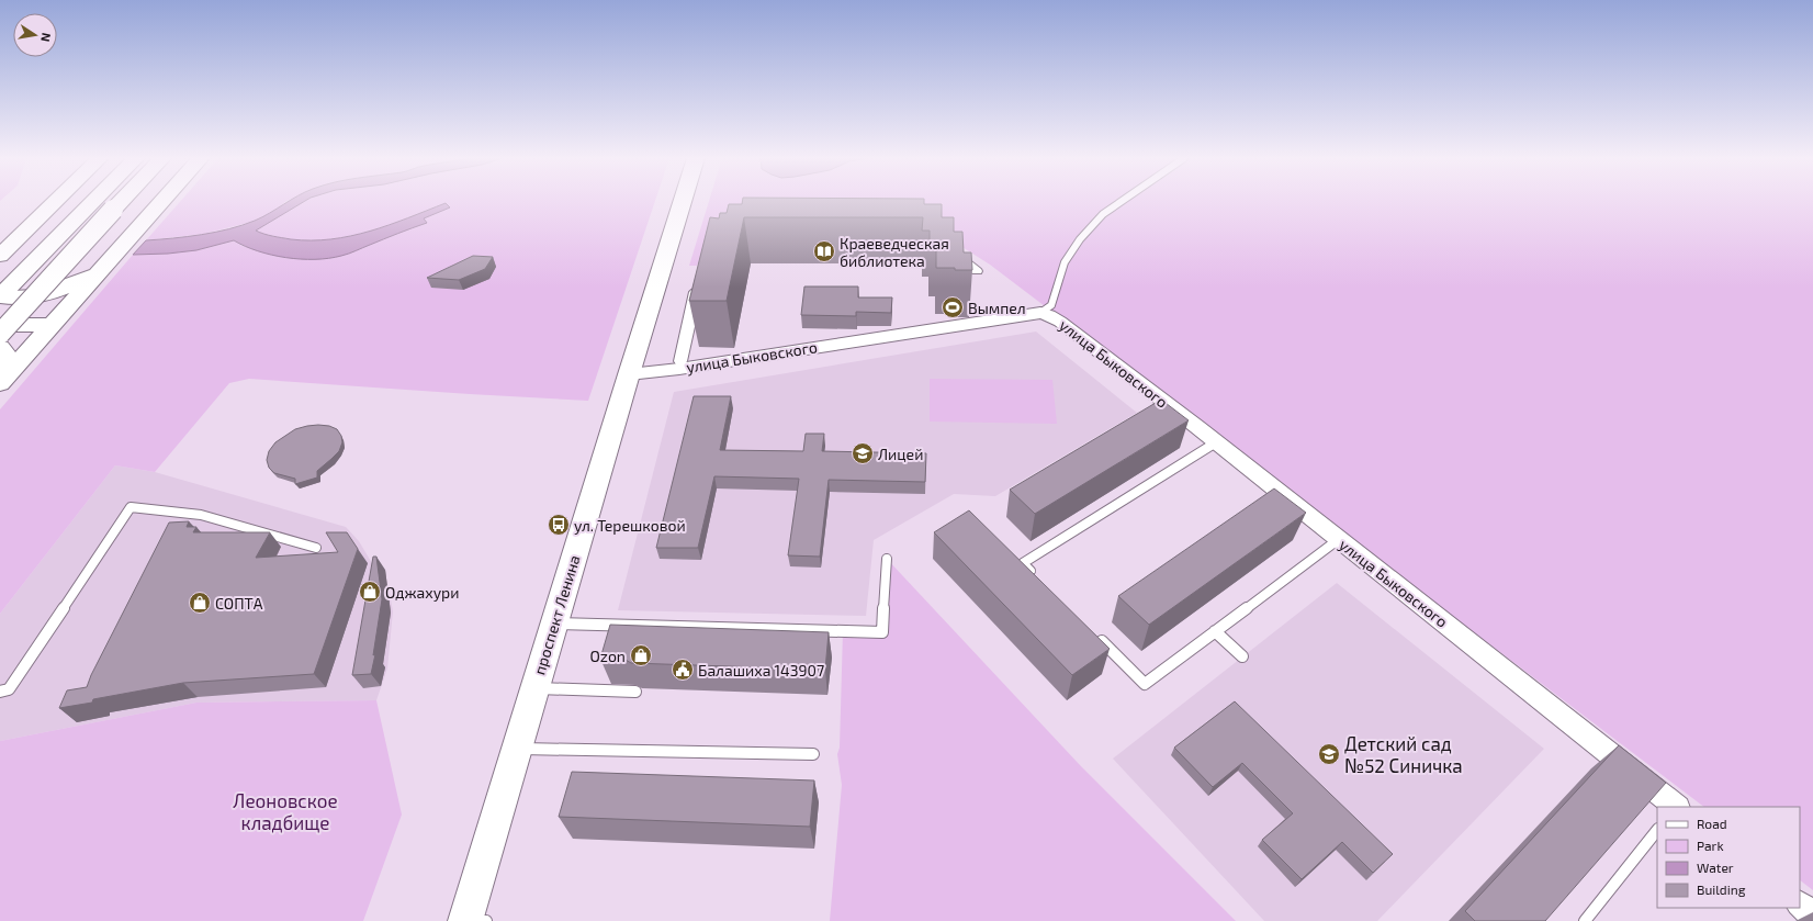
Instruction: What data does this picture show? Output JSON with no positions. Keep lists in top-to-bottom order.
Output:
{
  "streets": {
    "main road": ["проспект Ленина"],
    "street": ["улица Быковского"]
  },
  "crossings": [
    ["улица Быковского", "проспект Ленина"]
  ],
  "parks": ["Леоновское кладбище"],
  "places": {
    "library": ["Краеведческая библиотека"],
    "sports": ["Вымпел"],
    "school or university": ["Лицей", "Детский сад №52 Синичка"],
    "bus stop": ["ул. Терешковой"],
    "shop": ["Оджахури", "СОПТА", "Ozon"],
    "public building": ["Балашиха 143907"]
  },
  "legend": [
    "Road",
    "Park",
    "Water",
    "Building"
  ],
  "north": "right"
}
